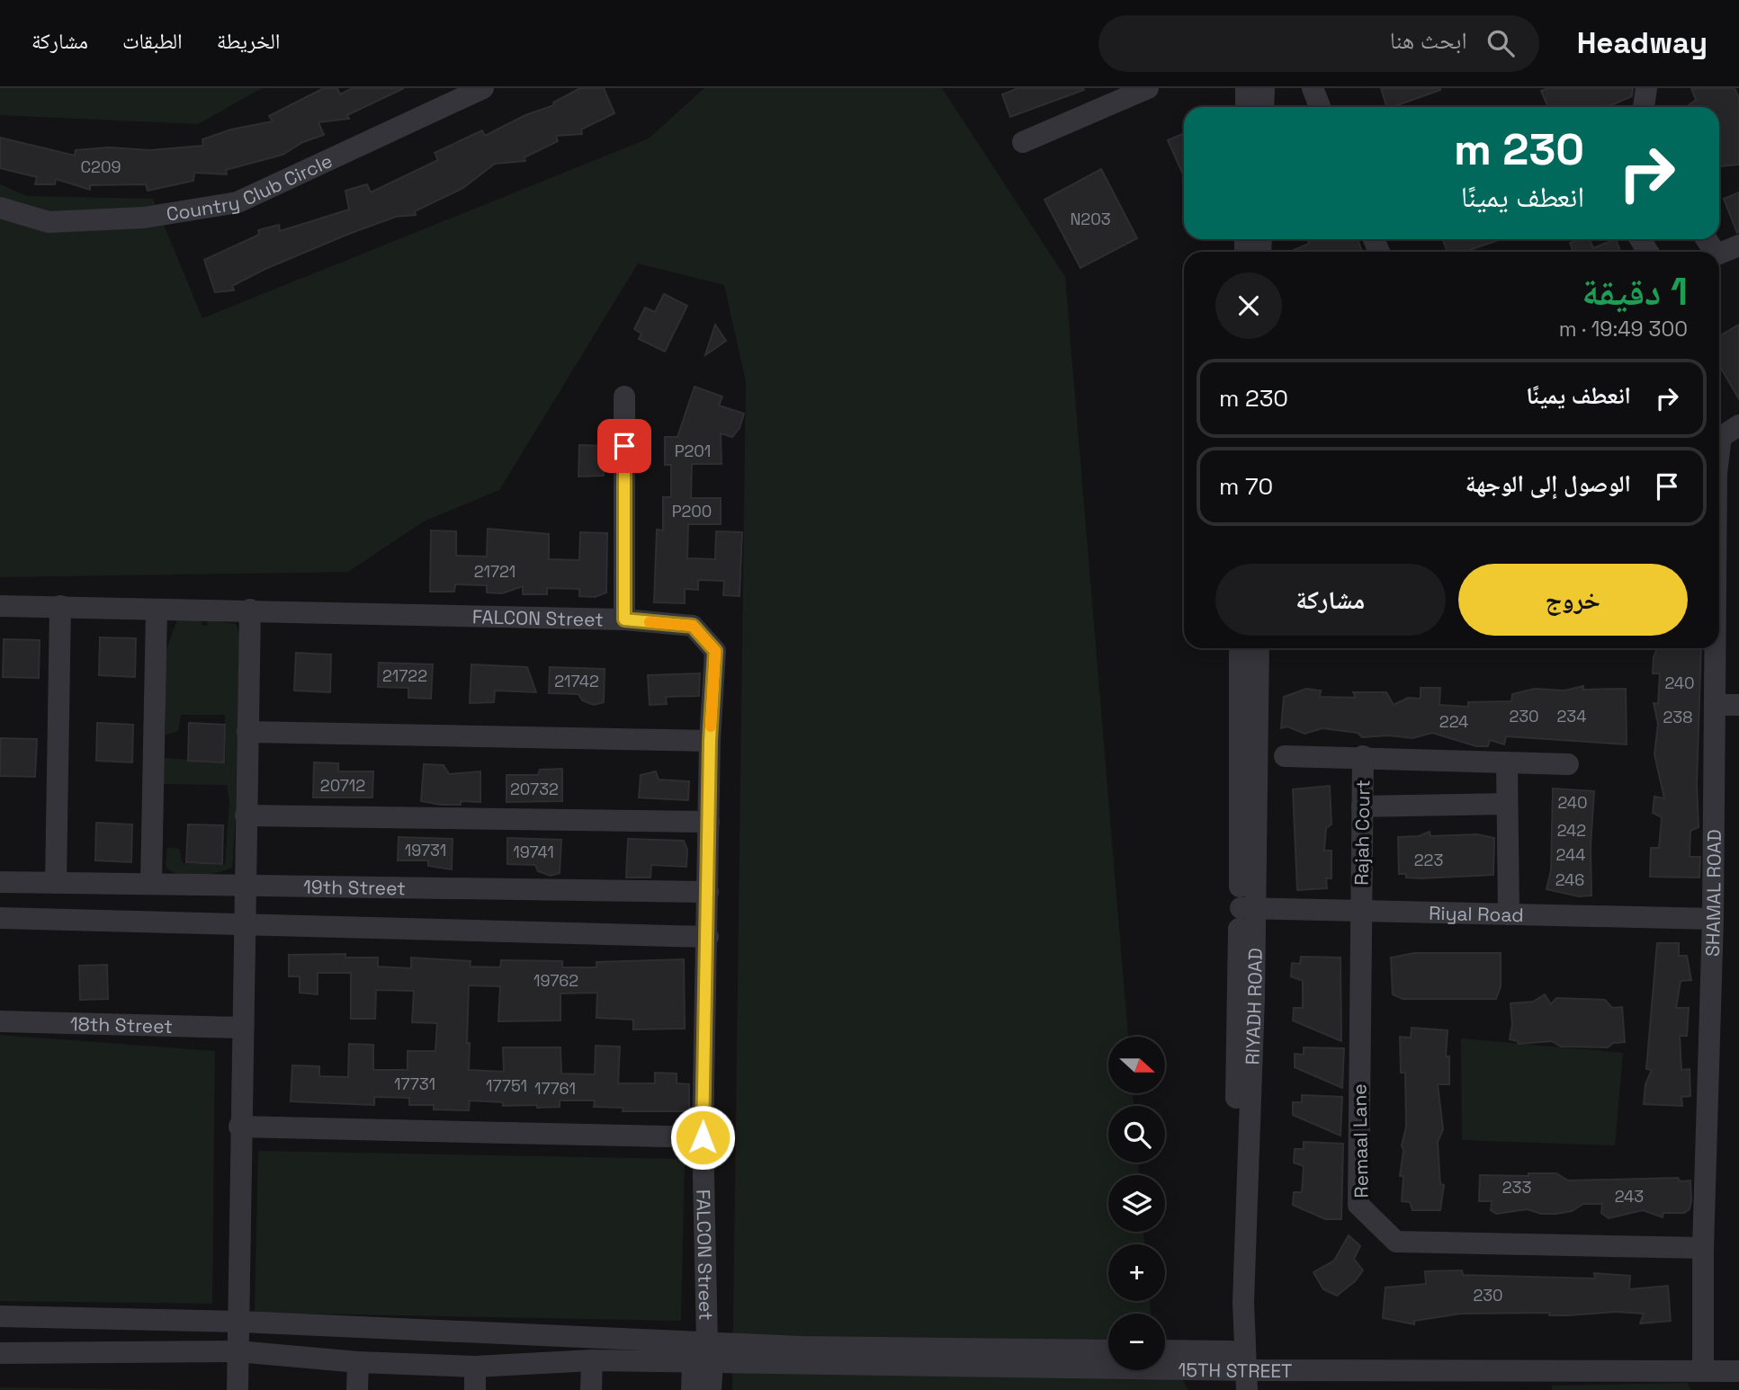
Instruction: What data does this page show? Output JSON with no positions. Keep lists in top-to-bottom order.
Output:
{
  "streets": {
    "street": [
      "Country Club Circle",
      "FALCON Street",
      "Rajah Court",
      "19th Street",
      "SHAMAL ROAD",
      "Riyal Road",
      "RIYADH ROAD",
      "18th Street",
      "Remaal Lane",
      "15TH STREET"
    ]
  },
  "crossings": [
    ["FALCON Street", "19th Street"],
    ["FALCON Street", "15TH STREET"],
    ["Rajah Court", "Riyal Road"],
    ["Rajah Court", "Remaal Lane"],
    ["SHAMAL ROAD", "Riyal Road"],
    ["SHAMAL ROAD", "Remaal Lane"],
    ["SHAMAL ROAD", "15TH STREET"],
    ["Riyal Road", "RIYADH ROAD"],
    ["Riyal Road", "Remaal Lane"],
    ["RIYADH ROAD", "15TH STREET"]
  ],
  "house_numbers": [
    "C209",
    "N203",
    "P201",
    "P200",
    "21721",
    "21722",
    "21742",
    "240",
    "230",
    "234",
    "238",
    "224",
    "20712",
    "20732",
    "240",
    "242",
    "19731",
    "19741",
    "244",
    "223",
    "246",
    "19762",
    "17731",
    "17751",
    "17761",
    "233",
    "243",
    "230"
  ],
  "north": "right",
  "page": {
    "header": "Headway",
    "search": "ابحث هنا",
    "nav": ["الخريطة", "الطبقات", "مشاركة"],
    "turn": ["230 m", "انعطف يمينًا"],
    "heading": ["1 دقيقة", "300 m · 19:49"],
    "list": [
      {
        "name": "انعطف يمينًا",
        "value": "230 m"
      },
      {
        "name": "الوصول إلى الوجهة",
        "value": "70 m"
      }
    ],
    "buttons": ["خروج", "مشاركة"],
    "map_buttons": ["+", "−"]
  }
}
